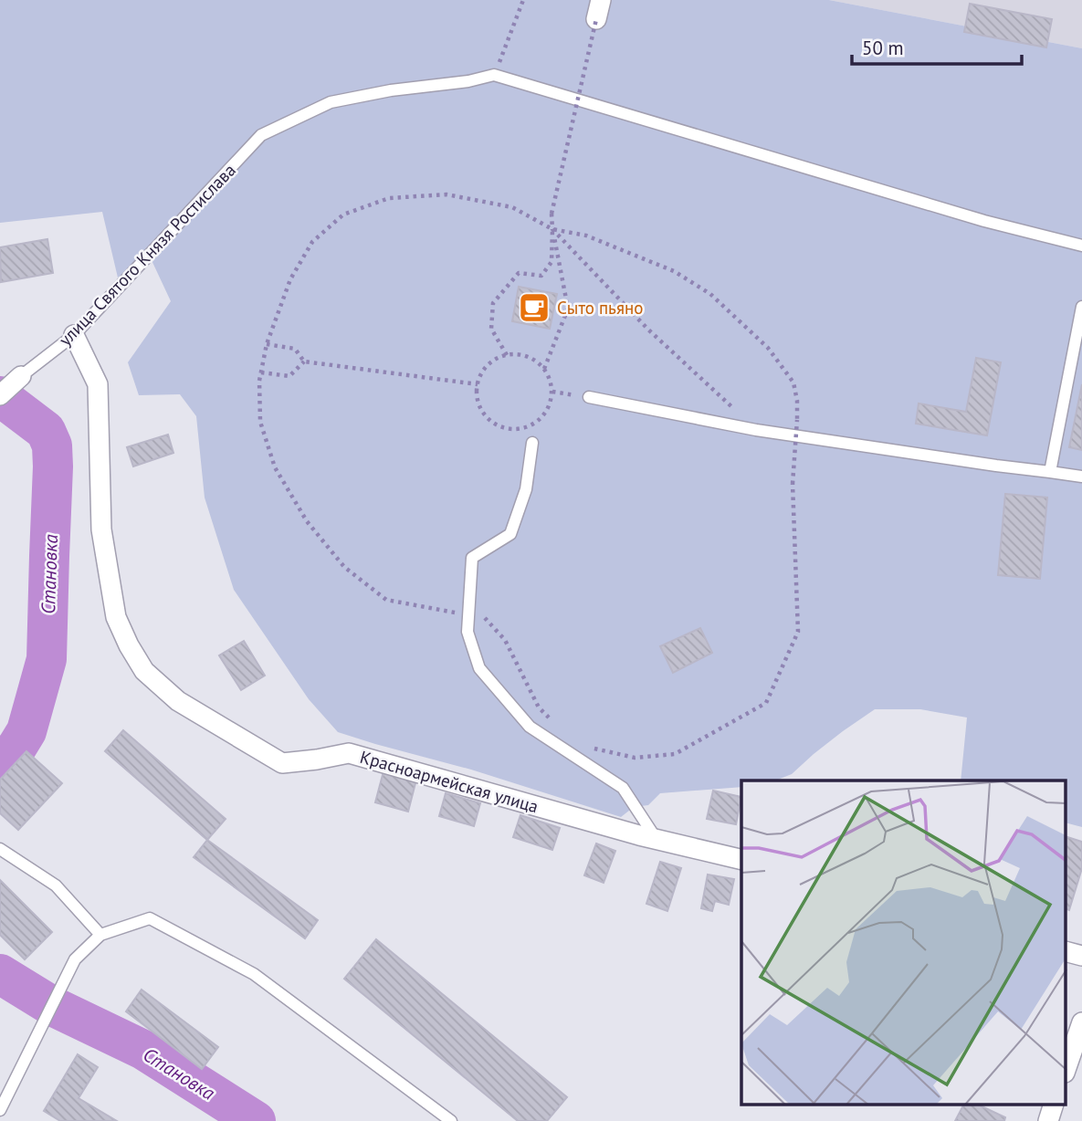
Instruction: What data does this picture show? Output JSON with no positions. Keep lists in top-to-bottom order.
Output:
{
  "streets": {
    "street": ["улица Святого Князя Ростислава", "Красноармейская улица"]
  },
  "crossings": [
    ["улица Святого Князя Ростислава", "Красноармейская улица"]
  ],
  "water": ["Становка"],
  "places": {
    "cafe": ["Сыто пьяно"]
  },
  "scale_bar": "50 m"
}
